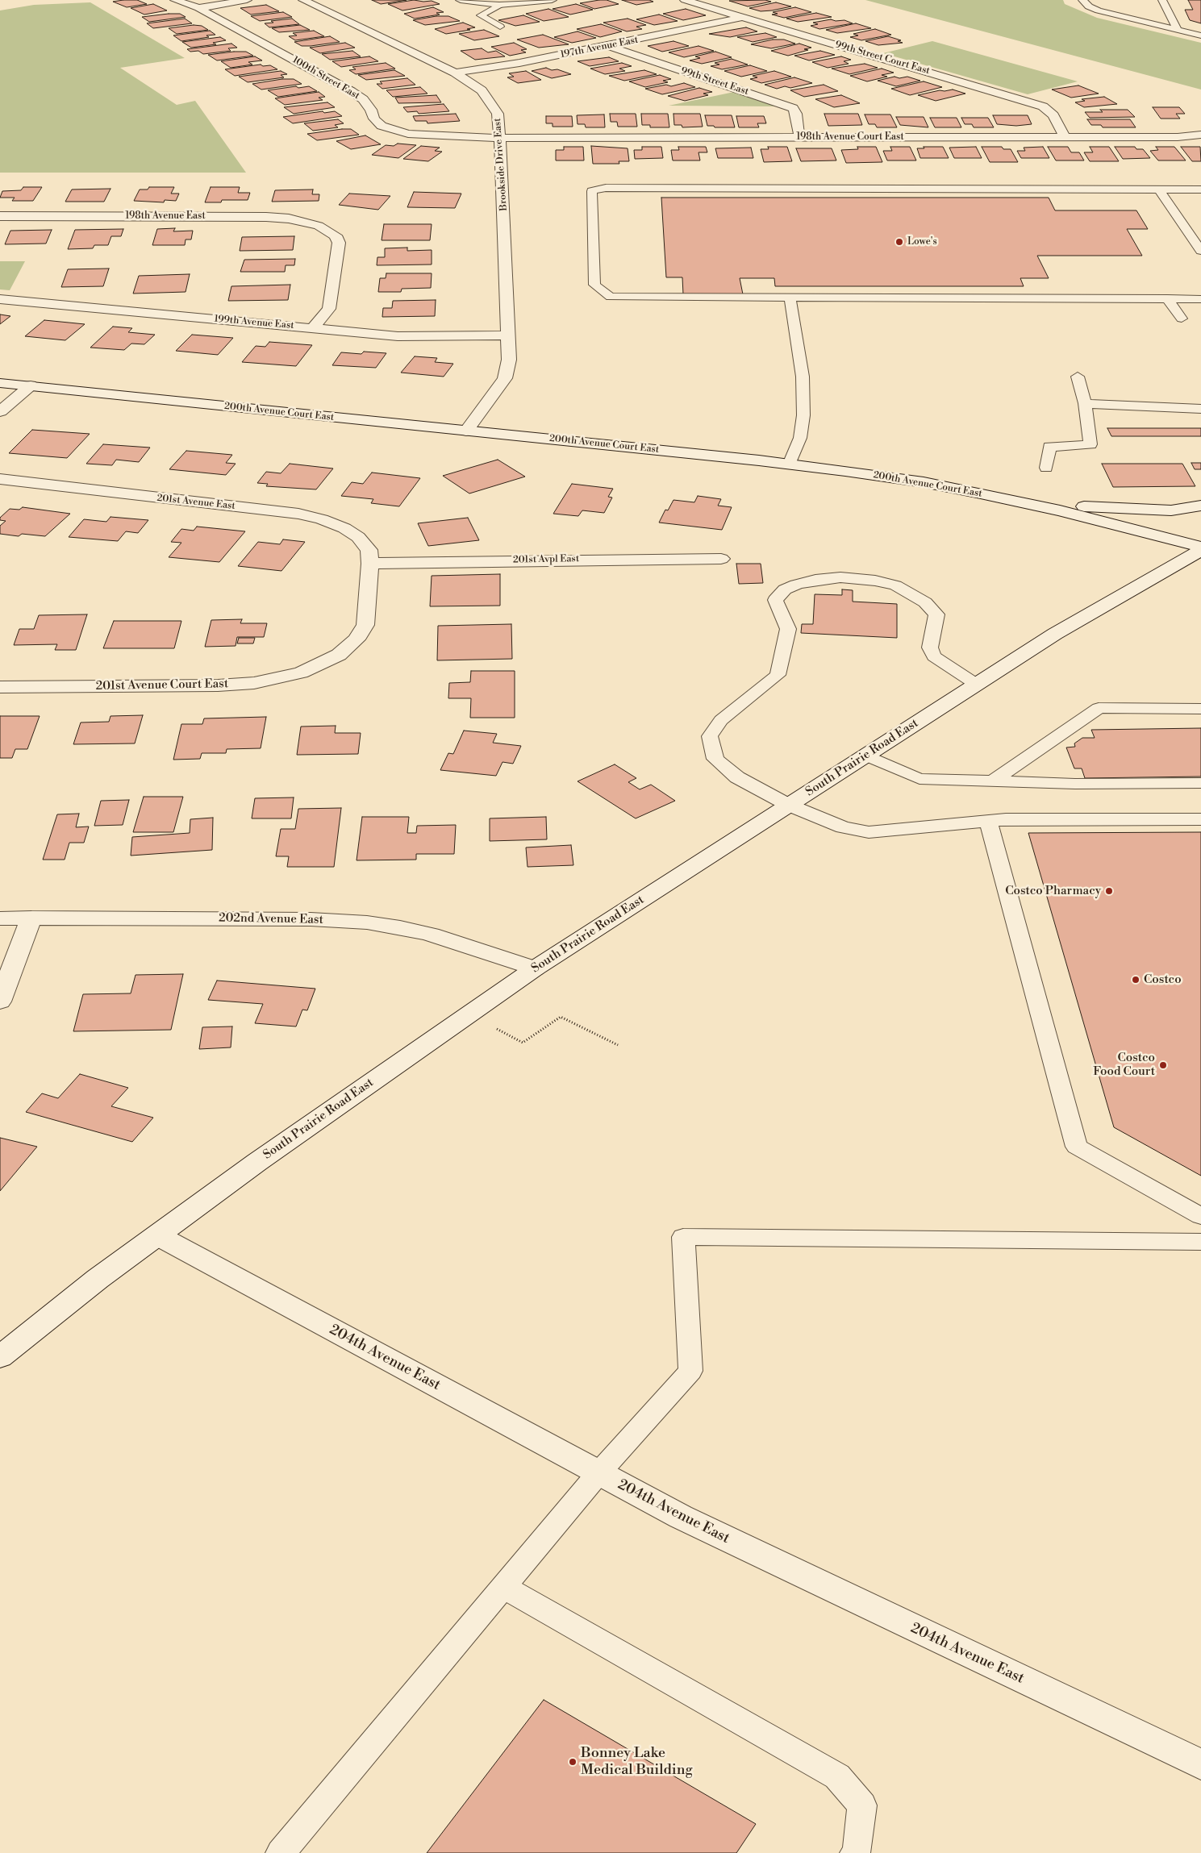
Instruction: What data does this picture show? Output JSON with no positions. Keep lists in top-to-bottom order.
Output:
{
  "streets": {
    "street": [
      "197th Avenue East",
      "99th Street Court East",
      "100th Street East",
      "99th Street East",
      "198th Avenue Court East",
      "Brookside Drive East",
      "198th Avenue East",
      "199th Avenue East",
      "200th Avenue Court East",
      "201st Avenue East",
      "201st Avpl East",
      "201st Avenue Court East",
      "South Prairie Road East",
      "202nd Avenue East",
      "204th Avenue East"
    ]
  },
  "crossings": [
    ["197th Avenue East", "99th Street Court East"],
    ["197th Avenue East", "99th Street East"],
    ["197th Avenue East", "Brookside Drive East"],
    ["99th Street Court East", "198th Avenue Court East"],
    ["100th Street East", "198th Avenue Court East"],
    ["100th Street East", "Brookside Drive East"],
    ["99th Street East", "198th Avenue Court East"],
    ["198th Avenue Court East", "Brookside Drive East"],
    ["Brookside Drive East", "199th Avenue East"],
    ["Brookside Drive East", "200th Avenue Court East"],
    ["198th Avenue East", "199th Avenue East"],
    ["200th Avenue Court East", "South Prairie Road East"],
    ["201st Avenue East", "201st Avpl East"],
    ["201st Avenue East", "201st Avenue Court East"],
    ["201st Avpl East", "201st Avenue Court East"],
    ["South Prairie Road East", "202nd Avenue East"],
    ["South Prairie Road East", "204th Avenue East"]
  ],
  "places": [
    "Lowe's",
    "Costco Pharmacy",
    "Costco",
    "Costco Food Court",
    "Bonney Lake Medical Building"
  ]
}
